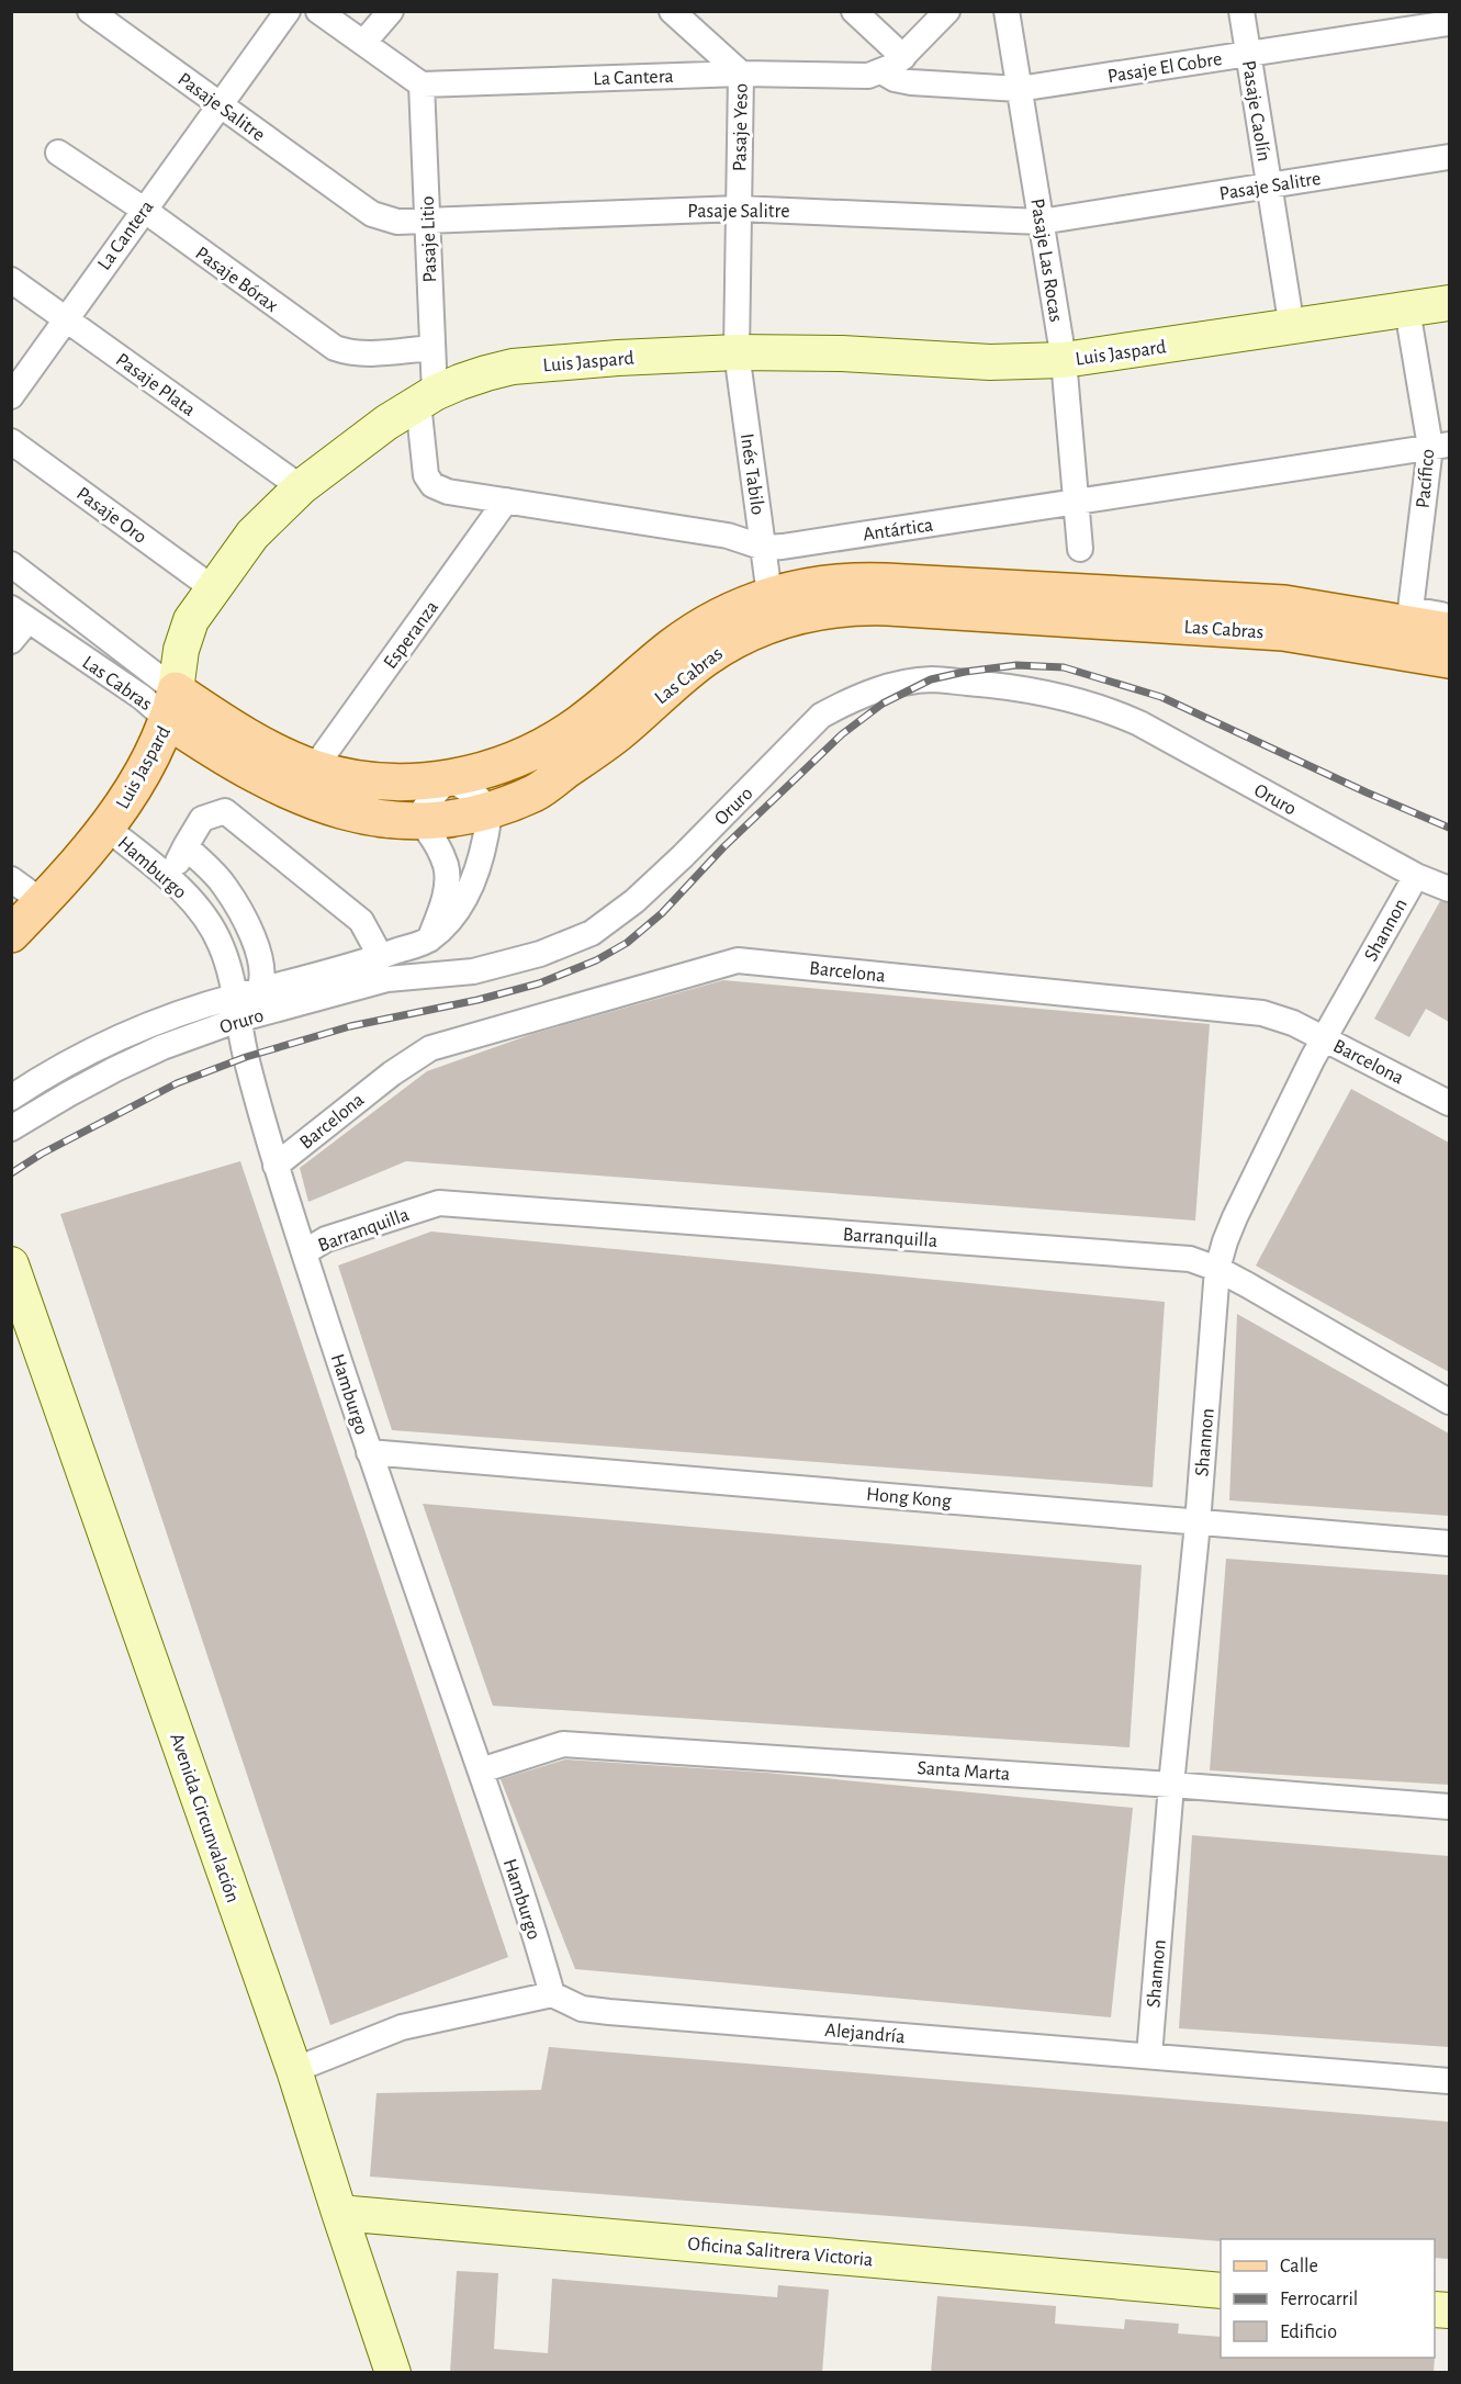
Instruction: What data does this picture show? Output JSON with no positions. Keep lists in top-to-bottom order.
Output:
{
  "streets": {
    "main road": ["Luis Jaspard", "Las Cabras"],
    "street": [
      "Pasaje El Cobre",
      "La Cantera",
      "Pasaje Salitre",
      "Pasaje Caolín",
      "Pasaje Yeso",
      "Pasaje Litio",
      "Pasaje Las Rocas",
      "Pasaje Bórax",
      "Pasaje Plata",
      "Inés Tabilo",
      "Pacífico",
      "Pasaje Oro",
      "Antártica",
      "Esperanza",
      "Oruro",
      "Hamburgo",
      "Shannon",
      "Barcelona",
      "Barranquilla",
      "Hong Kong",
      "Santa Marta",
      "Avenida Circunvalación",
      "Alejandría",
      "Oficina Salitrera Victoria"
    ]
  },
  "crossings": [
    ["Pasaje El Cobre", "La Cantera"],
    ["Pasaje El Cobre", "Pasaje Caolín"],
    ["Pasaje El Cobre", "Pasaje Las Rocas"],
    ["La Cantera", "Pasaje Salitre"],
    ["La Cantera", "Pasaje Yeso"],
    ["La Cantera", "Pasaje Litio"],
    ["La Cantera", "Pasaje Bórax"],
    ["La Cantera", "Pasaje Plata"],
    ["Pasaje Salitre", "Pasaje Caolín"],
    ["Pasaje Salitre", "Pasaje Yeso"],
    ["Pasaje Salitre", "Pasaje Litio"],
    ["Pasaje Salitre", "Pasaje Las Rocas"],
    ["Pasaje Caolín", "Luis Jaspard"],
    ["Pasaje Yeso", "Luis Jaspard"],
    ["Pasaje Yeso", "Inés Tabilo"],
    ["Pasaje Litio", "Pasaje Bórax"],
    ["Pasaje Litio", "Luis Jaspard"],
    ["Pasaje Litio", "Antártica"],
    ["Pasaje Las Rocas", "Luis Jaspard"],
    ["Pasaje Las Rocas", "Antártica"],
    ["Luis Jaspard", "Pasaje Plata"],
    ["Luis Jaspard", "Inés Tabilo"],
    ["Luis Jaspard", "Pacífico"],
    ["Luis Jaspard", "Pasaje Oro"],
    ["Luis Jaspard", "Antártica"],
    ["Luis Jaspard", "Las Cabras"],
    ["Luis Jaspard", "Hamburgo"],
    ["Inés Tabilo", "Antártica"],
    ["Inés Tabilo", "Las Cabras"],
    ["Pacífico", "Antártica"],
    ["Antártica", "Esperanza"],
    ["Las Cabras", "Esperanza"],
    ["Oruro", "Hamburgo"],
    ["Oruro", "Shannon"],
    ["Hamburgo", "Barcelona"],
    ["Hamburgo", "Barranquilla"],
    ["Hamburgo", "Hong Kong"],
    ["Hamburgo", "Santa Marta"],
    ["Hamburgo", "Alejandría"],
    ["Shannon", "Barcelona"],
    ["Shannon", "Barranquilla"],
    ["Shannon", "Hong Kong"],
    ["Shannon", "Santa Marta"],
    ["Shannon", "Alejandría"],
    ["Avenida Circunvalación", "Oficina Salitrera Victoria"]
  ],
  "legend": ["Calle", "Ferrocarril", "Edificio"]
}
